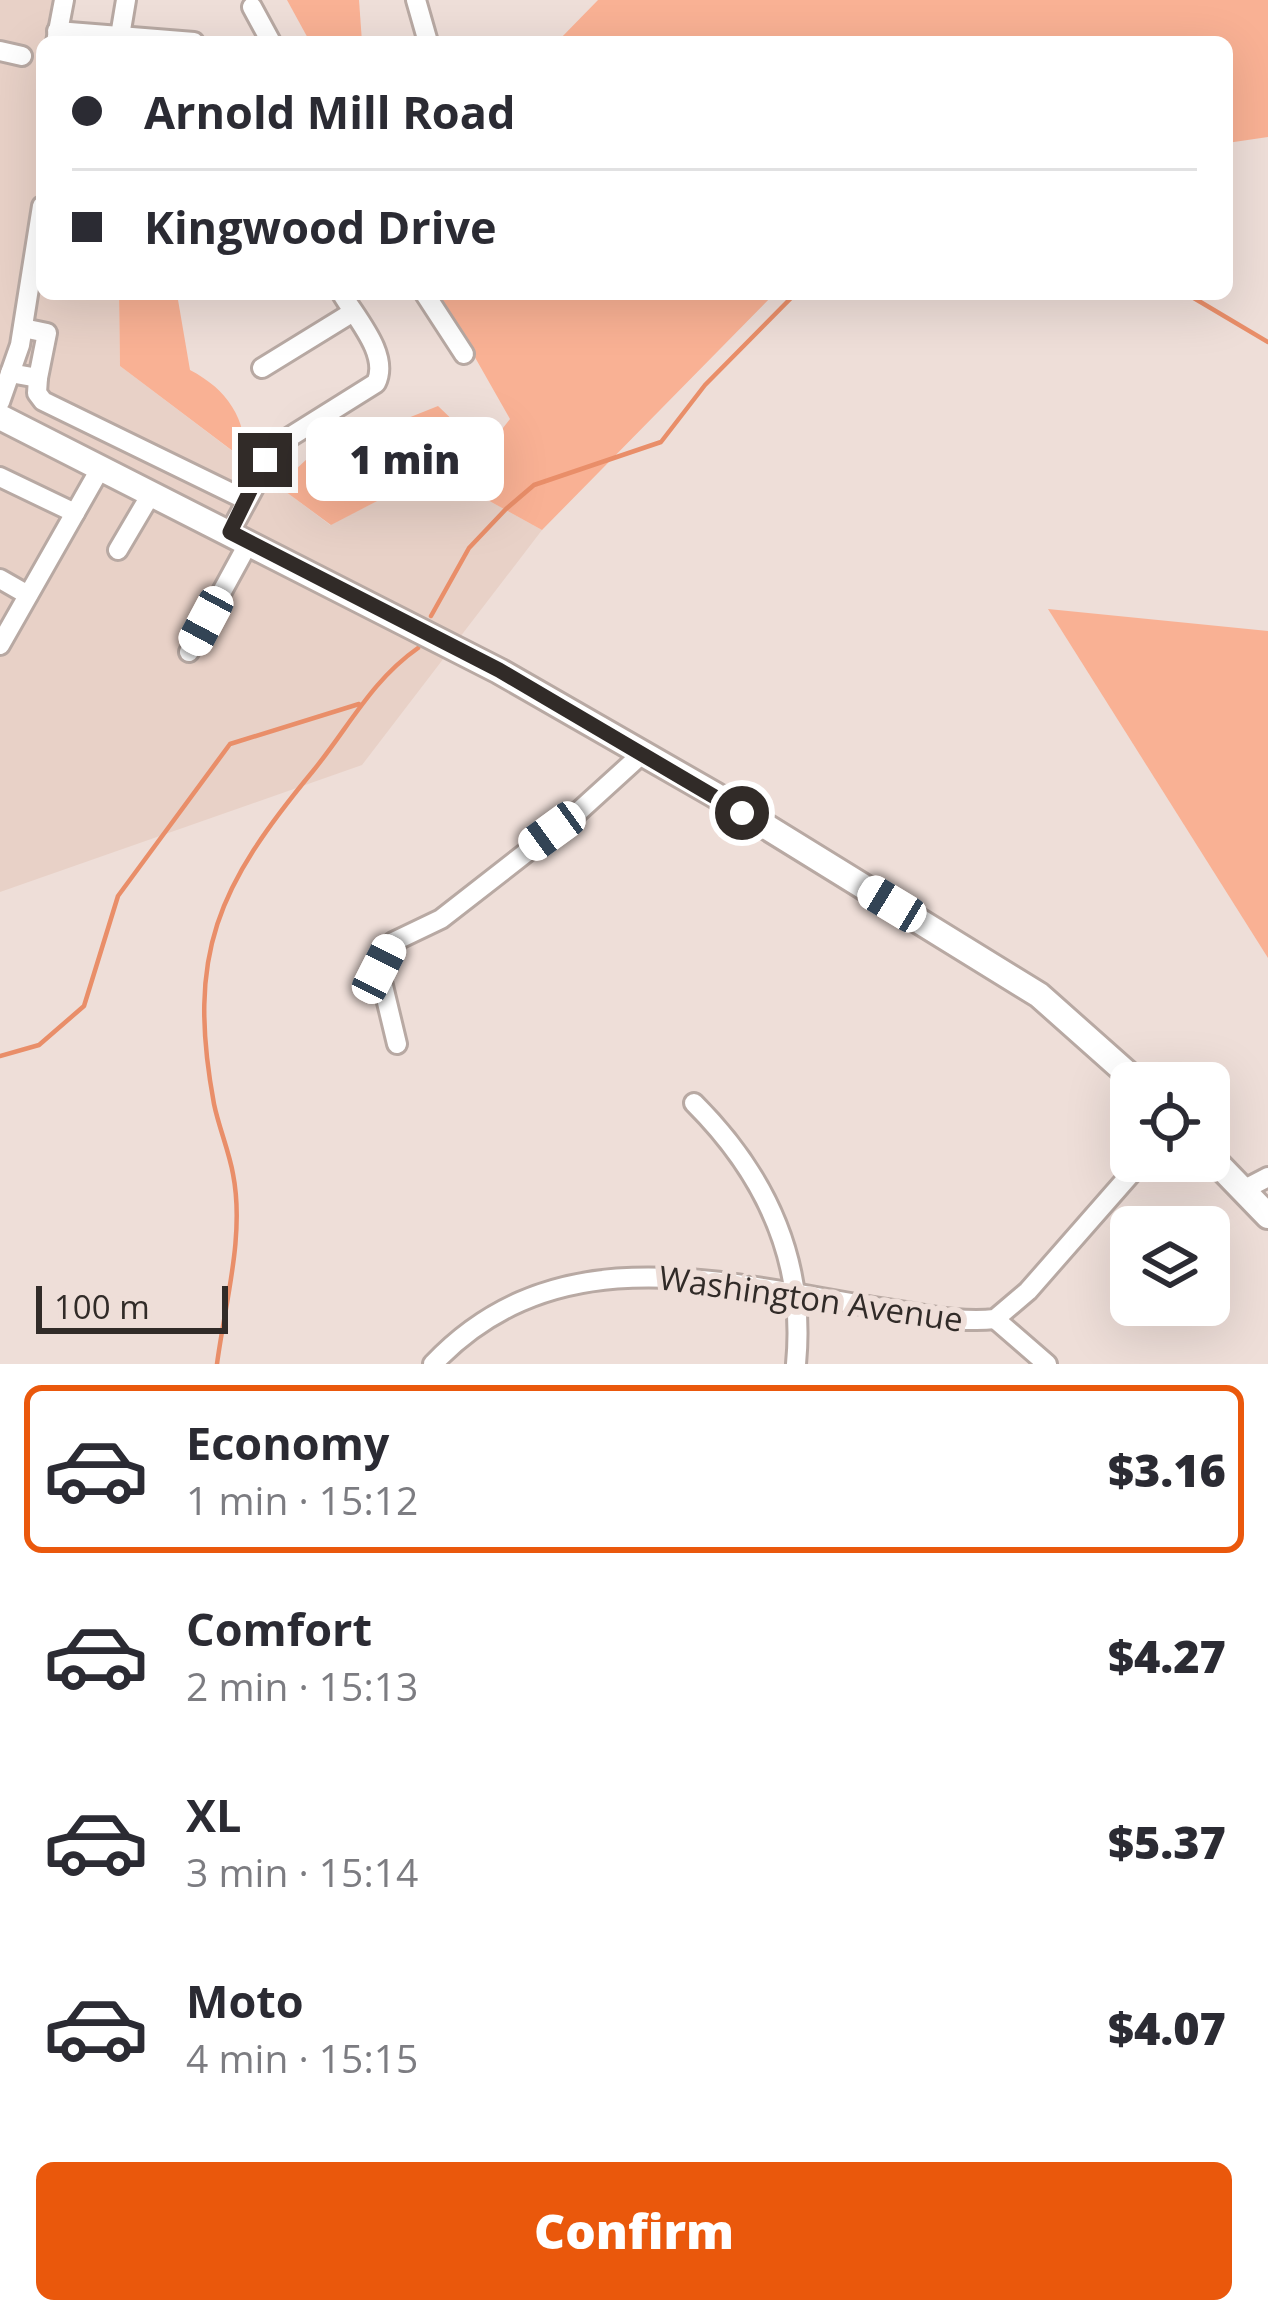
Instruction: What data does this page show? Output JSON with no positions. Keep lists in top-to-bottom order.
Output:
{
  "streets": {
    "street": ["Washington Avenue"]
  },
  "scale_bar": "100 m",
  "page": {
    "banner": ["Arnold Mill Road", "Kingwood Drive"],
    "bubble": "1 min",
    "scale": "100 m",
    "list": [
      {
        "name": "Economy",
        "note": "1 min · 15:12",
        "value": "$3.16"
      },
      {
        "name": "Comfort",
        "note": "2 min · 15:13",
        "value": "$4.27"
      },
      {
        "name": "XL",
        "note": "3 min · 15:14",
        "value": "$5.37"
      },
      {
        "name": "Moto",
        "note": "4 min · 15:15",
        "value": "$4.07"
      }
    ],
    "buttons": "Confirm"
  }
}
